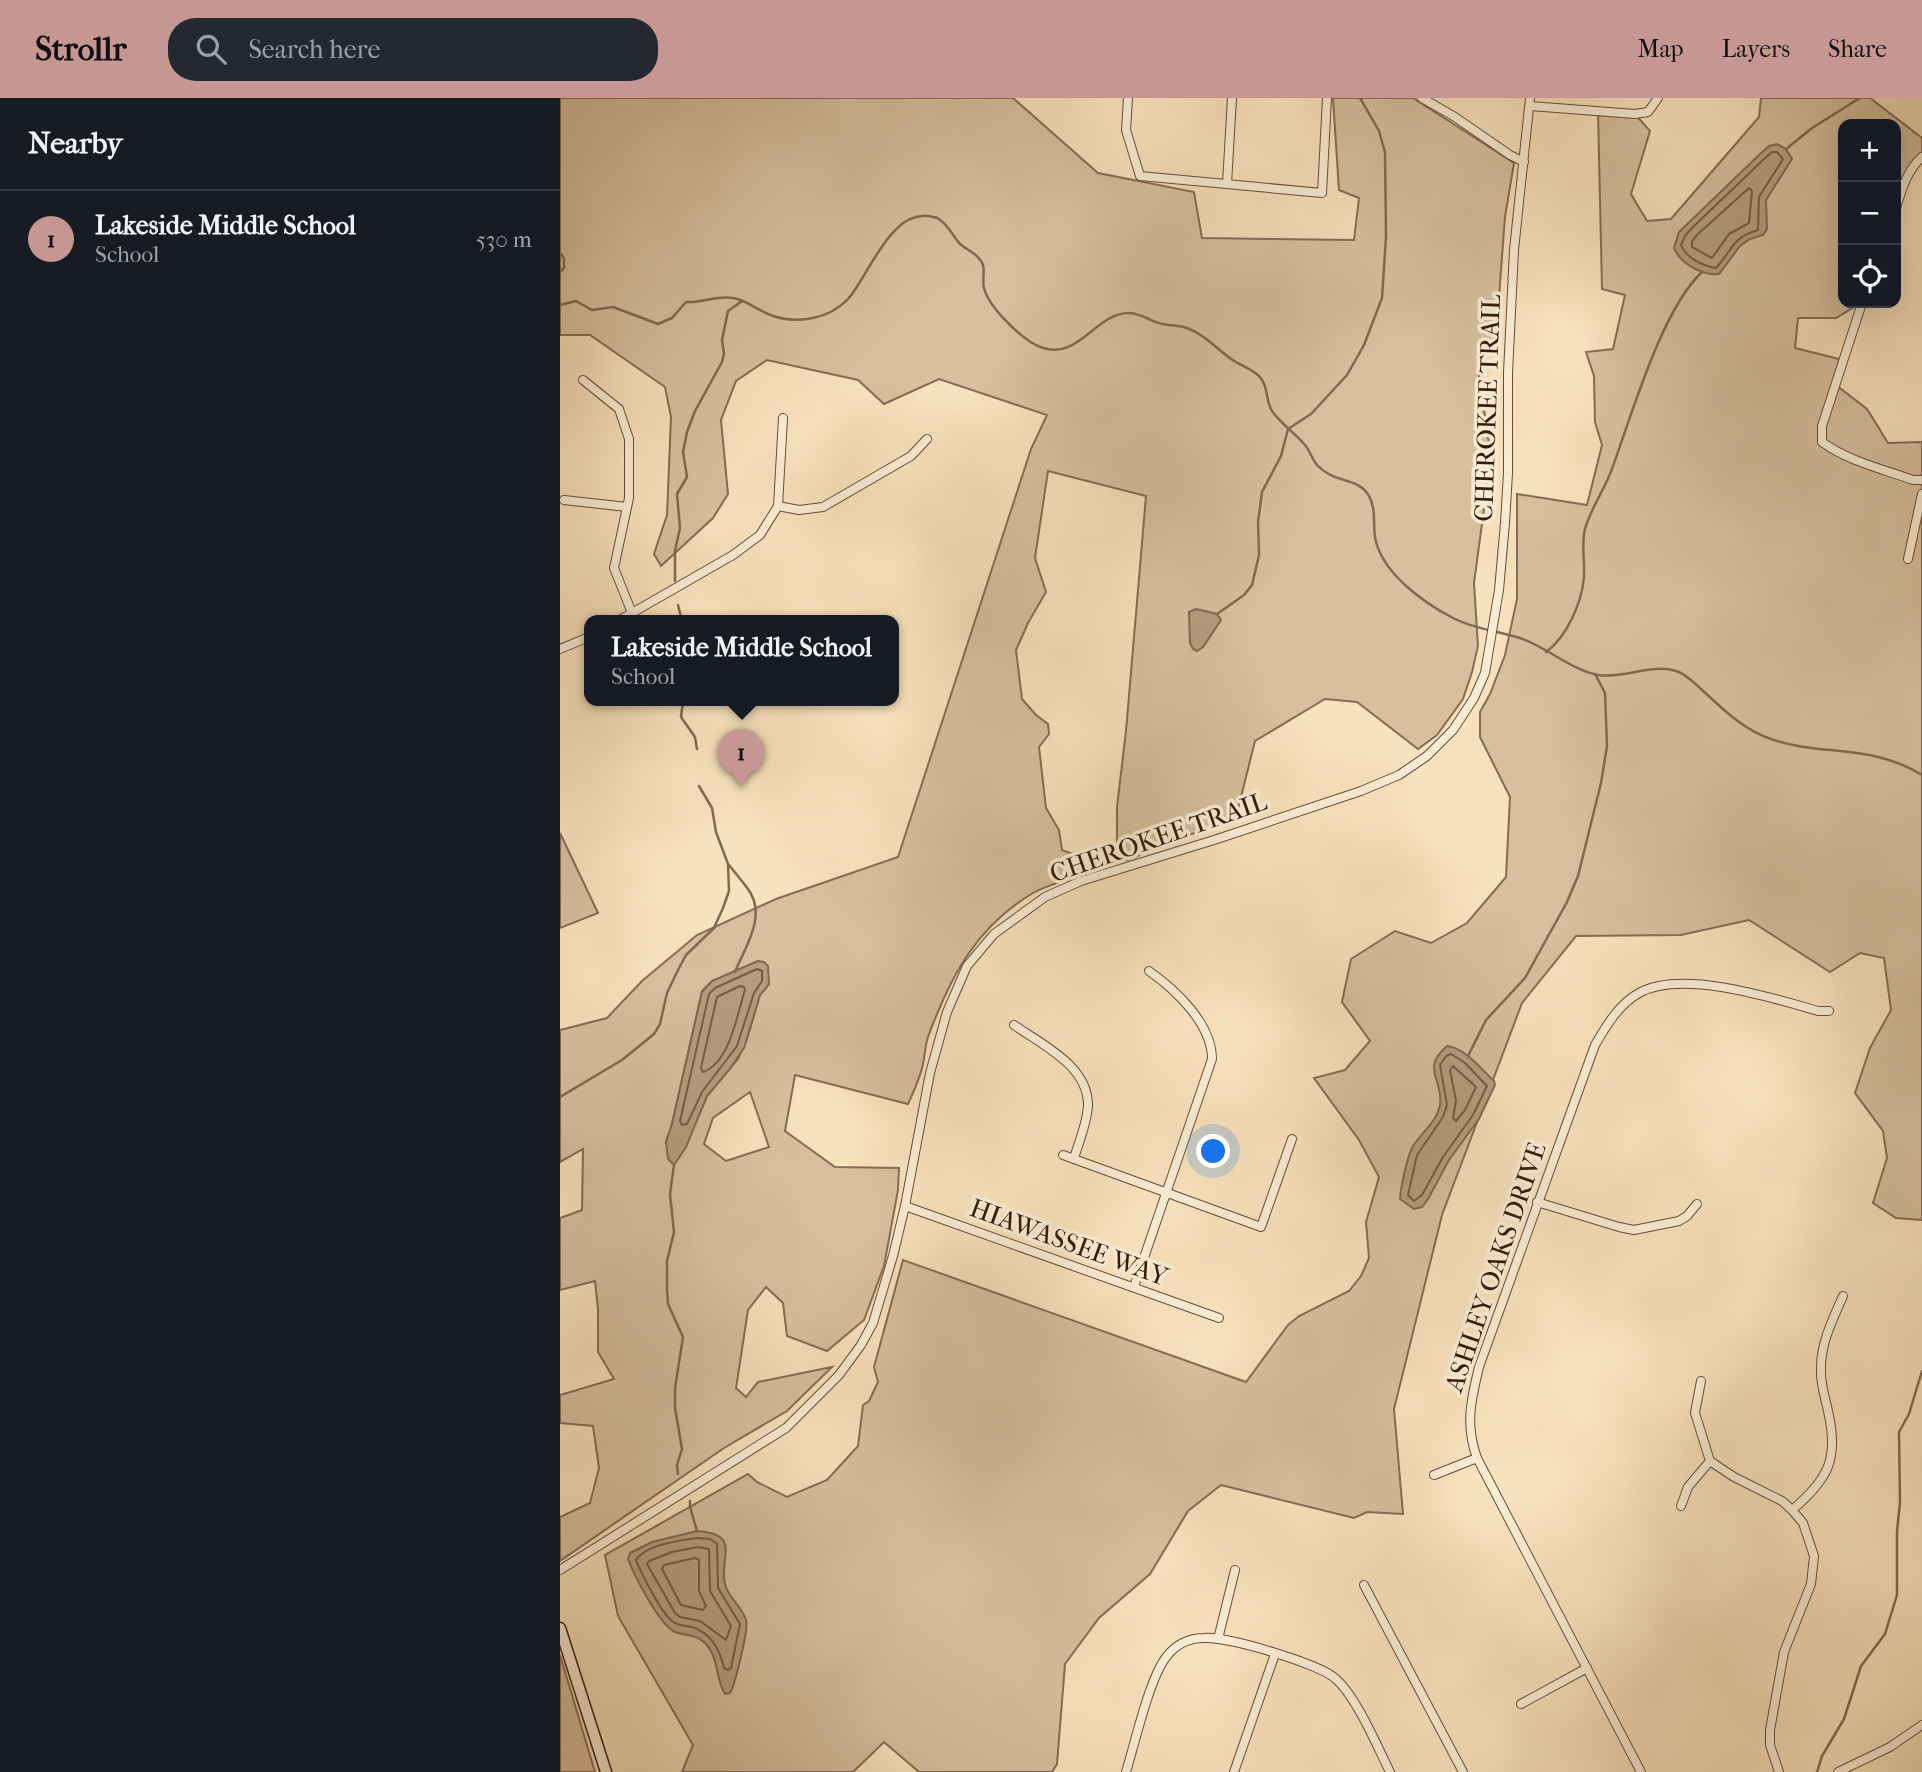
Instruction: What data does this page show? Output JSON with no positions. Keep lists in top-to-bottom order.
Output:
{
  "streets": {
    "street": ["CHEROKEE TRAIL", "HIAWASSEE WAY", "ASHLEY OAKS DRIVE"]
  },
  "crossings": [
    ["CHEROKEE TRAIL", "HIAWASSEE WAY"]
  ],
  "page": {
    "header": "Strollr",
    "search": "Search here",
    "nav": ["Map", "Layers", "Share"],
    "heading": "Nearby",
    "map_buttons": ["+", "−"],
    "list": [
      {
        "mark": "1",
        "name": "Lakeside Middle School",
        "note": "School",
        "value": "530 m"
      }
    ],
    "popup": ["Lakeside Middle School", "School"],
    "pins": "1"
  }
}
